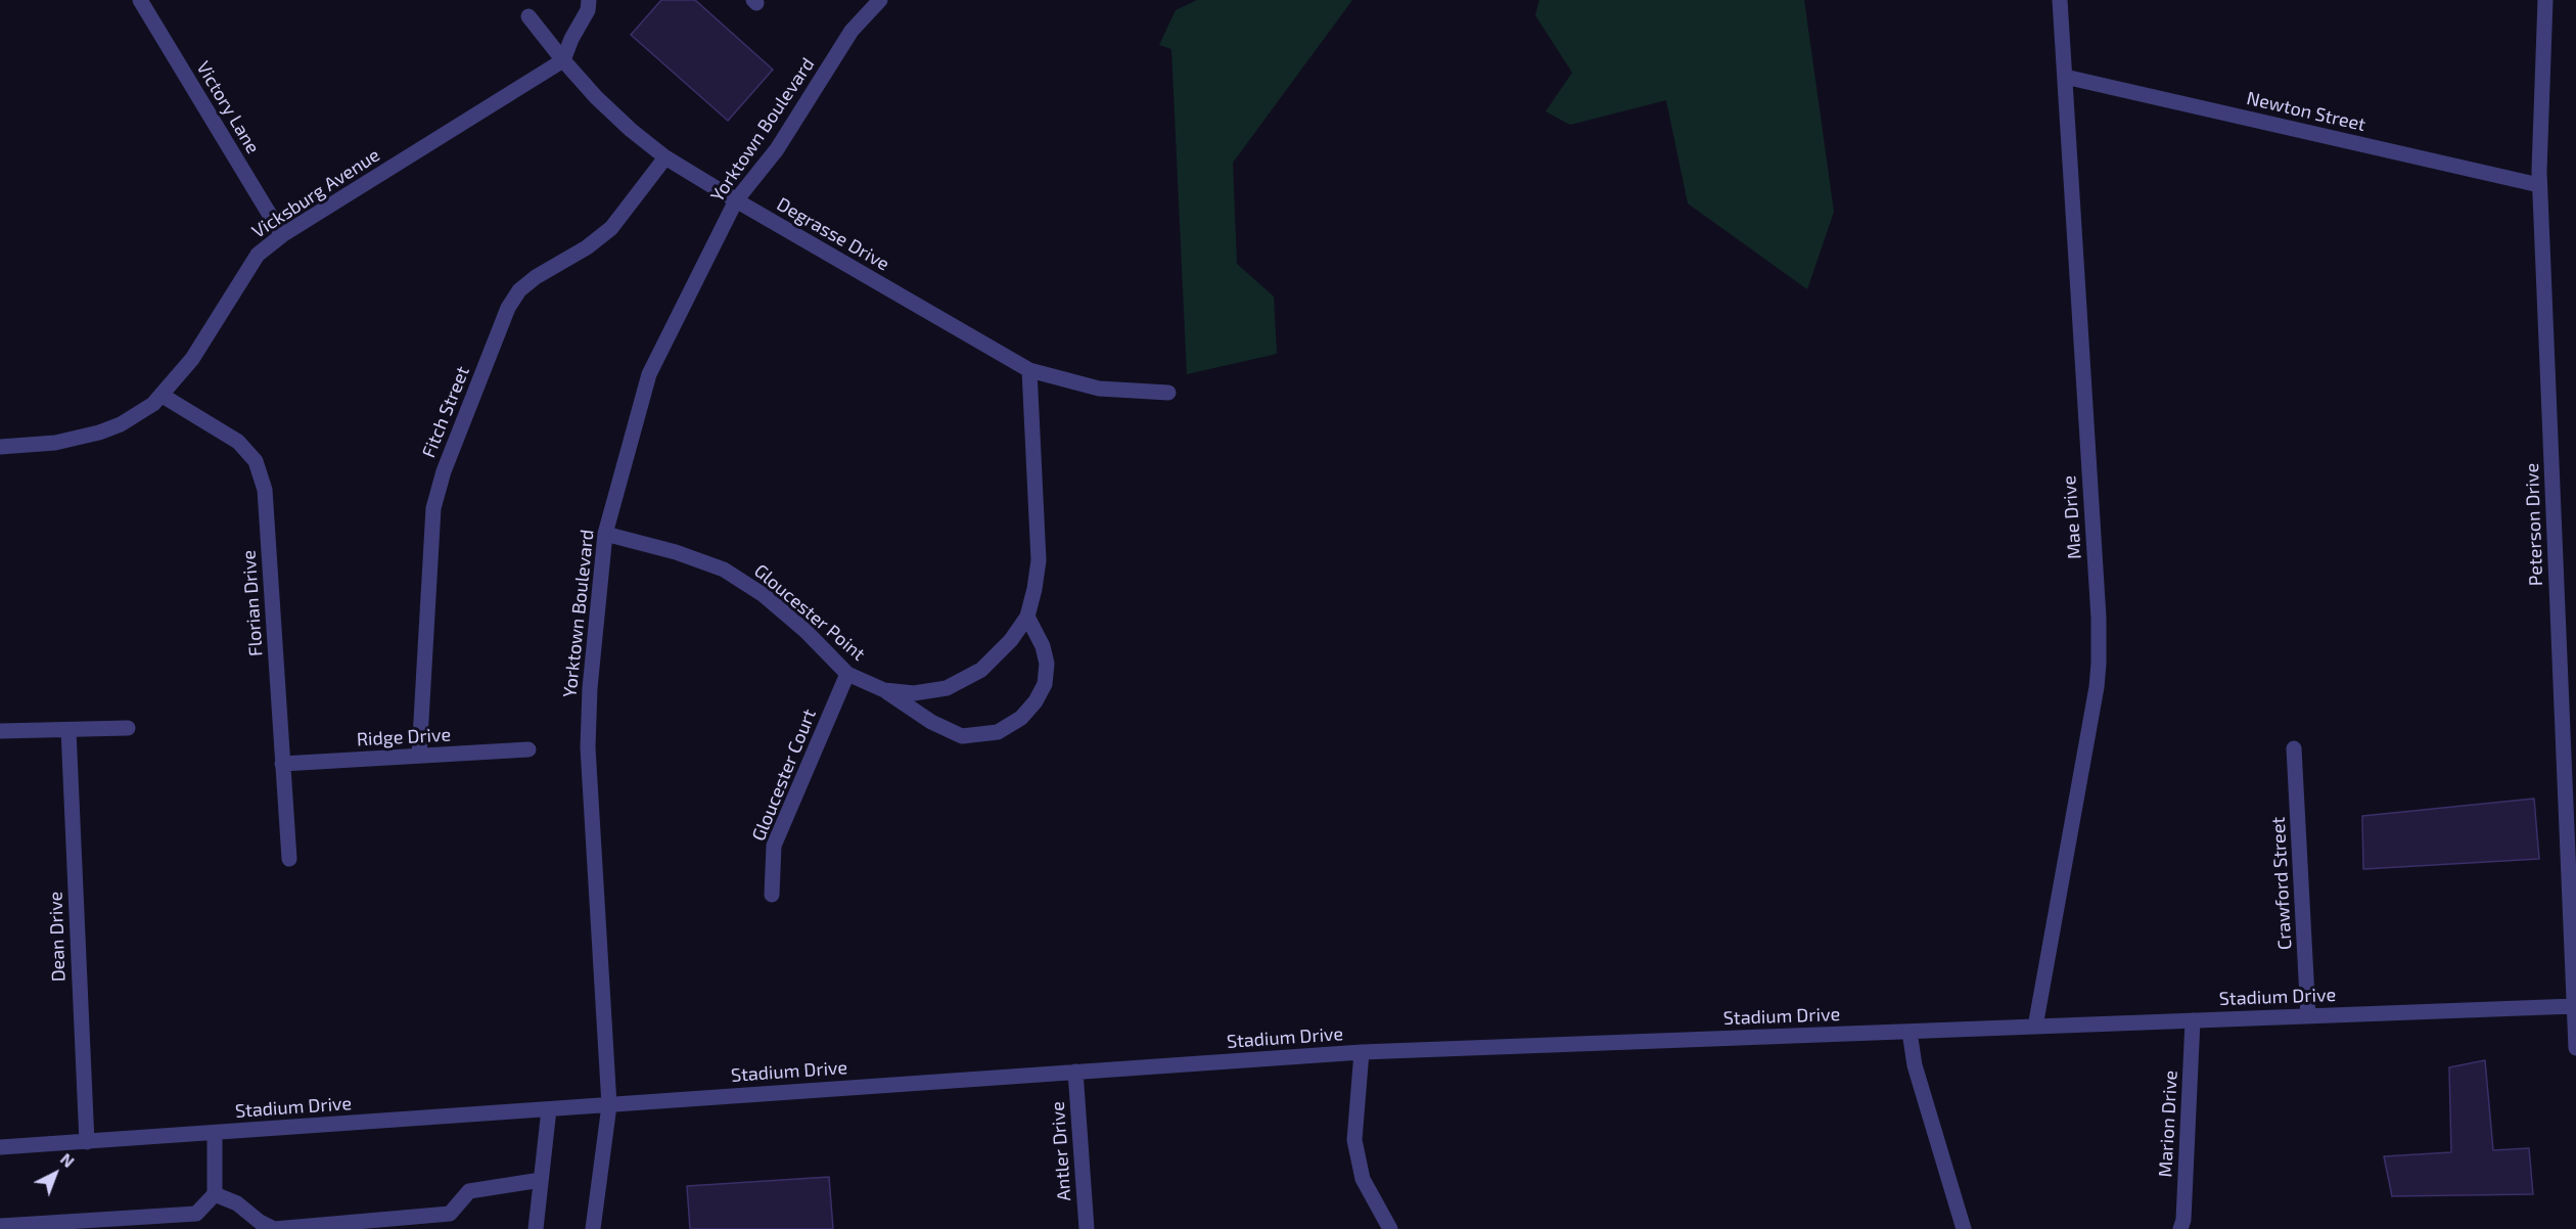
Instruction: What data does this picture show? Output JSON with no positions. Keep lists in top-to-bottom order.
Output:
{
  "streets": {
    "street": [
      "Victory Lane",
      "Newton Street",
      "Yorktown Boulevard",
      "Vicksburg Avenue",
      "Degrasse Drive",
      "Fitch Street",
      "Mae Drive",
      "Peterson Drive",
      "Florian Drive",
      "Gloucester Point",
      "Ridge Drive",
      "Gloucester Court",
      "Crawford Street",
      "Dean Drive",
      "Stadium Drive",
      "Marion Drive",
      "Antler Drive"
    ]
  },
  "crossings": [
    ["Victory Lane", "Vicksburg Avenue"],
    ["Newton Street", "Mae Drive"],
    ["Newton Street", "Peterson Drive"],
    ["Yorktown Boulevard", "Degrasse Drive"],
    ["Yorktown Boulevard", "Gloucester Point"],
    ["Yorktown Boulevard", "Stadium Drive"],
    ["Vicksburg Avenue", "Degrasse Drive"],
    ["Vicksburg Avenue", "Florian Drive"],
    ["Degrasse Drive", "Fitch Street"],
    ["Degrasse Drive", "Gloucester Point"],
    ["Fitch Street", "Ridge Drive"],
    ["Mae Drive", "Stadium Drive"],
    ["Peterson Drive", "Stadium Drive"],
    ["Florian Drive", "Ridge Drive"],
    ["Gloucester Point", "Gloucester Court"],
    ["Crawford Street", "Stadium Drive"],
    ["Dean Drive", "Stadium Drive"],
    ["Stadium Drive", "Marion Drive"],
    ["Stadium Drive", "Antler Drive"]
  ],
  "north": "top right"
}
